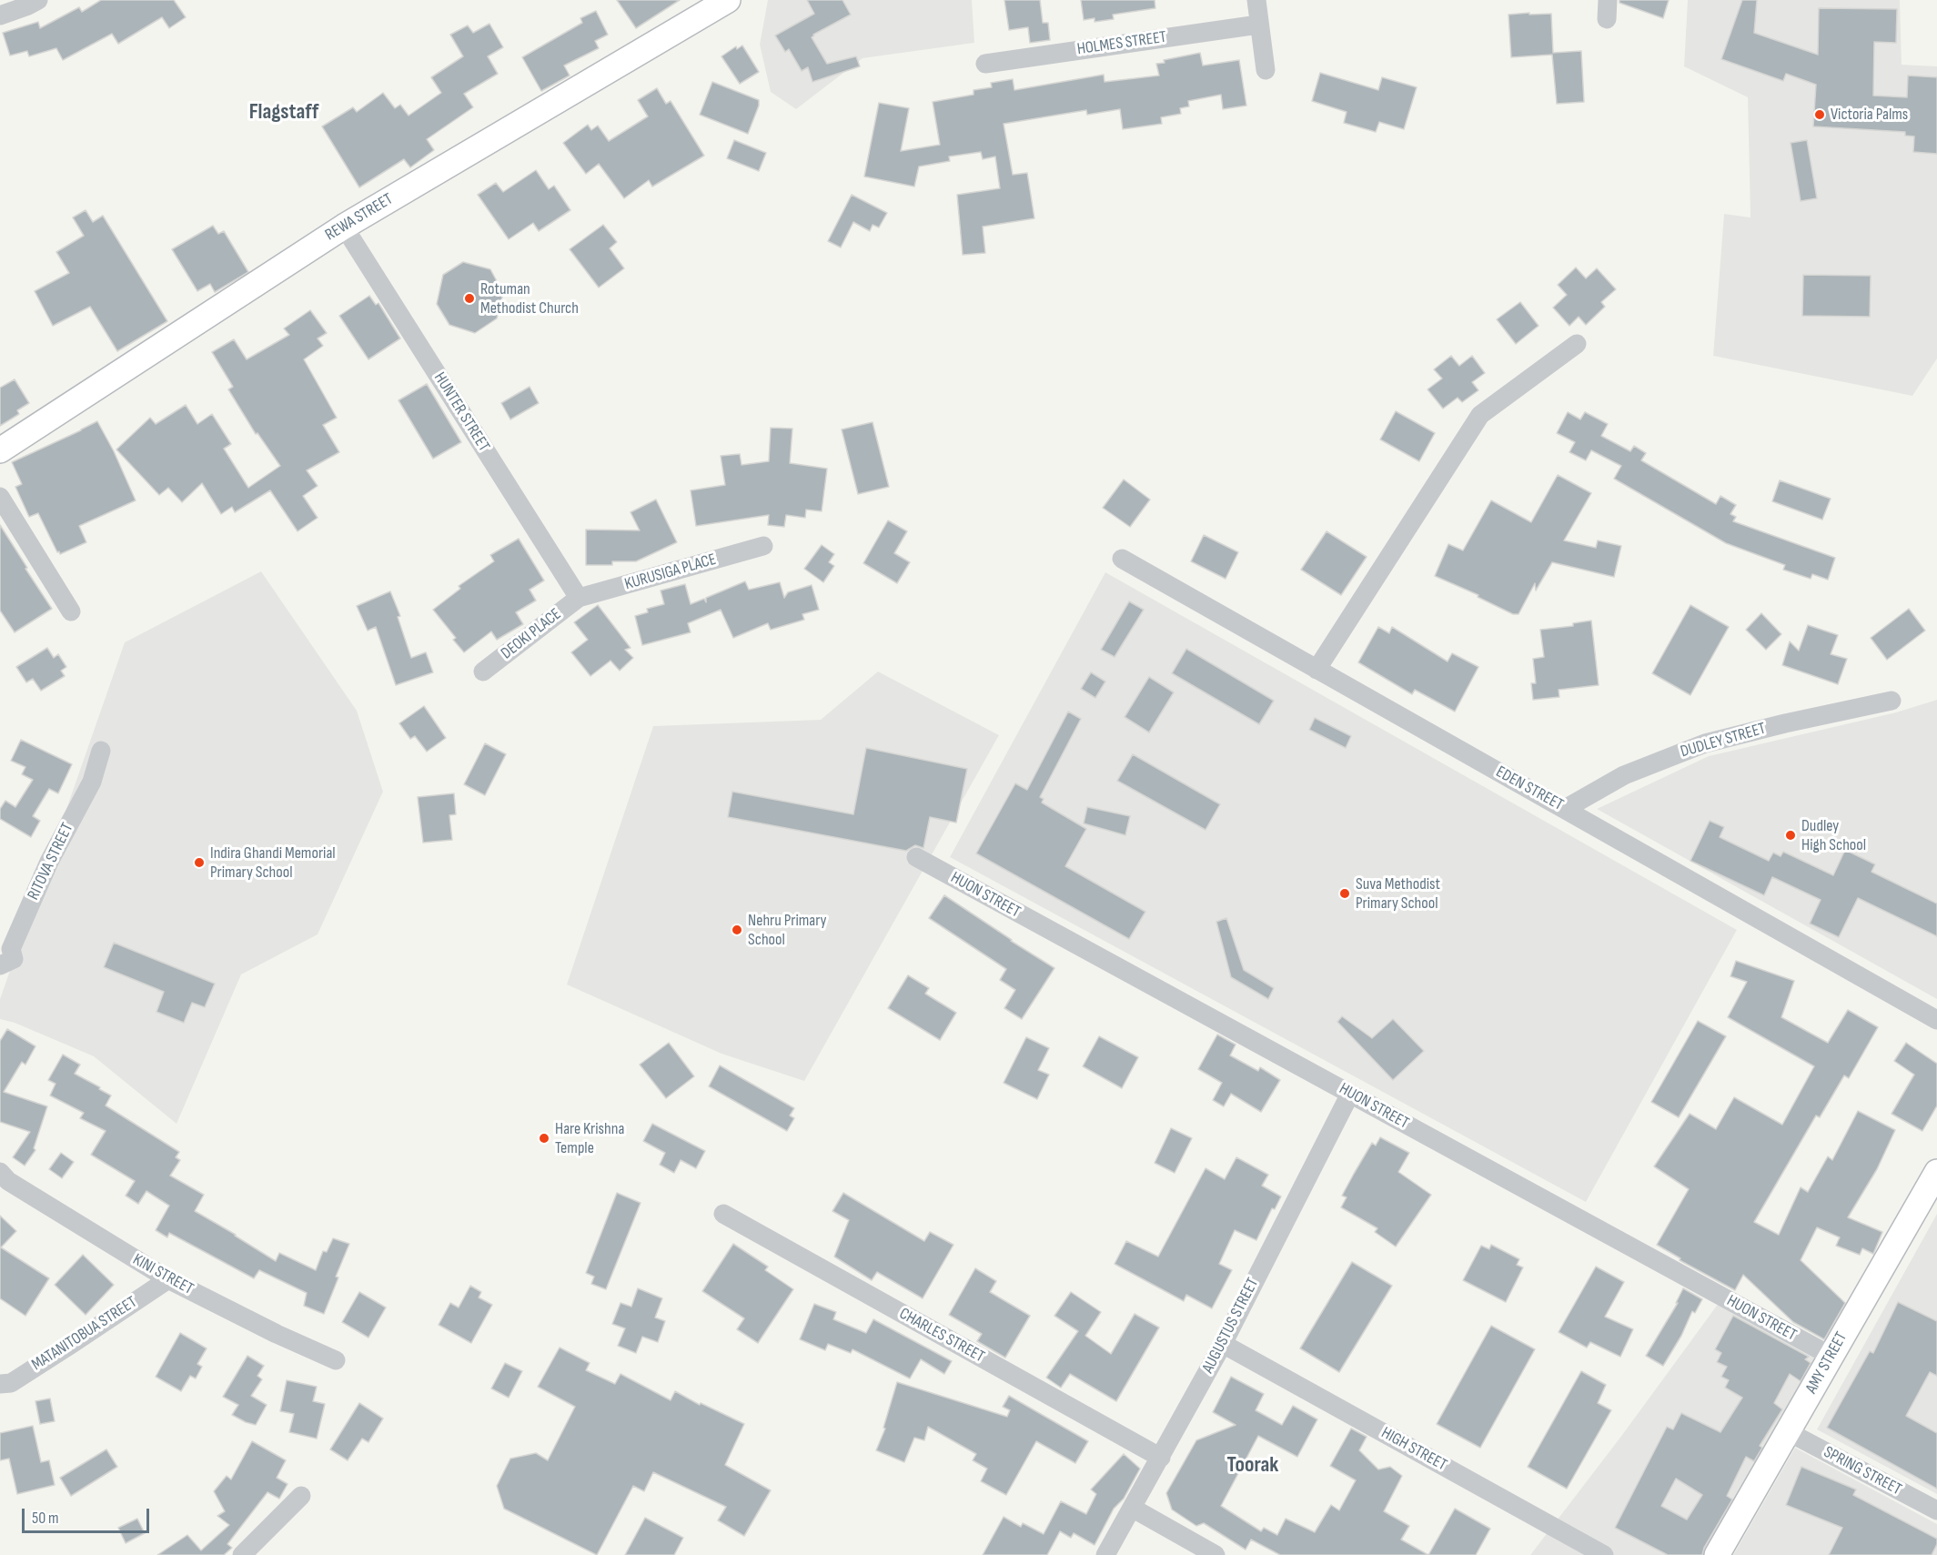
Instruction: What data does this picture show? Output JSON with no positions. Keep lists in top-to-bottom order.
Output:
{
  "streets": {
    "main road": ["REWA STREET", "AMY STREET"],
    "street": [
      "HOLMES STREET",
      "HUNTER STREET",
      "KURUSIGA PLACE",
      "DEOKI PLACE",
      "DUDLEY STREET",
      "EDEN STREET",
      "RITOVA STREET",
      "HUON STREET",
      "KINI STREET",
      "AUGUSTUS STREET",
      "MATANITOBUA STREET",
      "CHARLES STREET",
      "HIGH STREET",
      "SPRING STREET"
    ]
  },
  "crossings": [
    ["REWA STREET", "HUNTER STREET"],
    ["HUNTER STREET", "KURUSIGA PLACE"],
    ["HUNTER STREET", "DEOKI PLACE"],
    ["KURUSIGA PLACE", "DEOKI PLACE"],
    ["DUDLEY STREET", "EDEN STREET"],
    ["HUON STREET", "AUGUSTUS STREET"],
    ["HUON STREET", "AMY STREET"],
    ["KINI STREET", "MATANITOBUA STREET"],
    ["AUGUSTUS STREET", "CHARLES STREET"],
    ["AUGUSTUS STREET", "HIGH STREET"],
    ["AMY STREET", "SPRING STREET"]
  ],
  "districts": ["Flagstaff", "Toorak"],
  "places": [
    "Victoria Palms",
    "Rotuman Methodist Church",
    "Dudley High School",
    "Indira Ghandi Memorial Primary School",
    "Suva Methodist Primary School",
    "Nehru Primary School",
    "Hare Krishna Temple"
  ],
  "scale_bar": "50 m"
}
